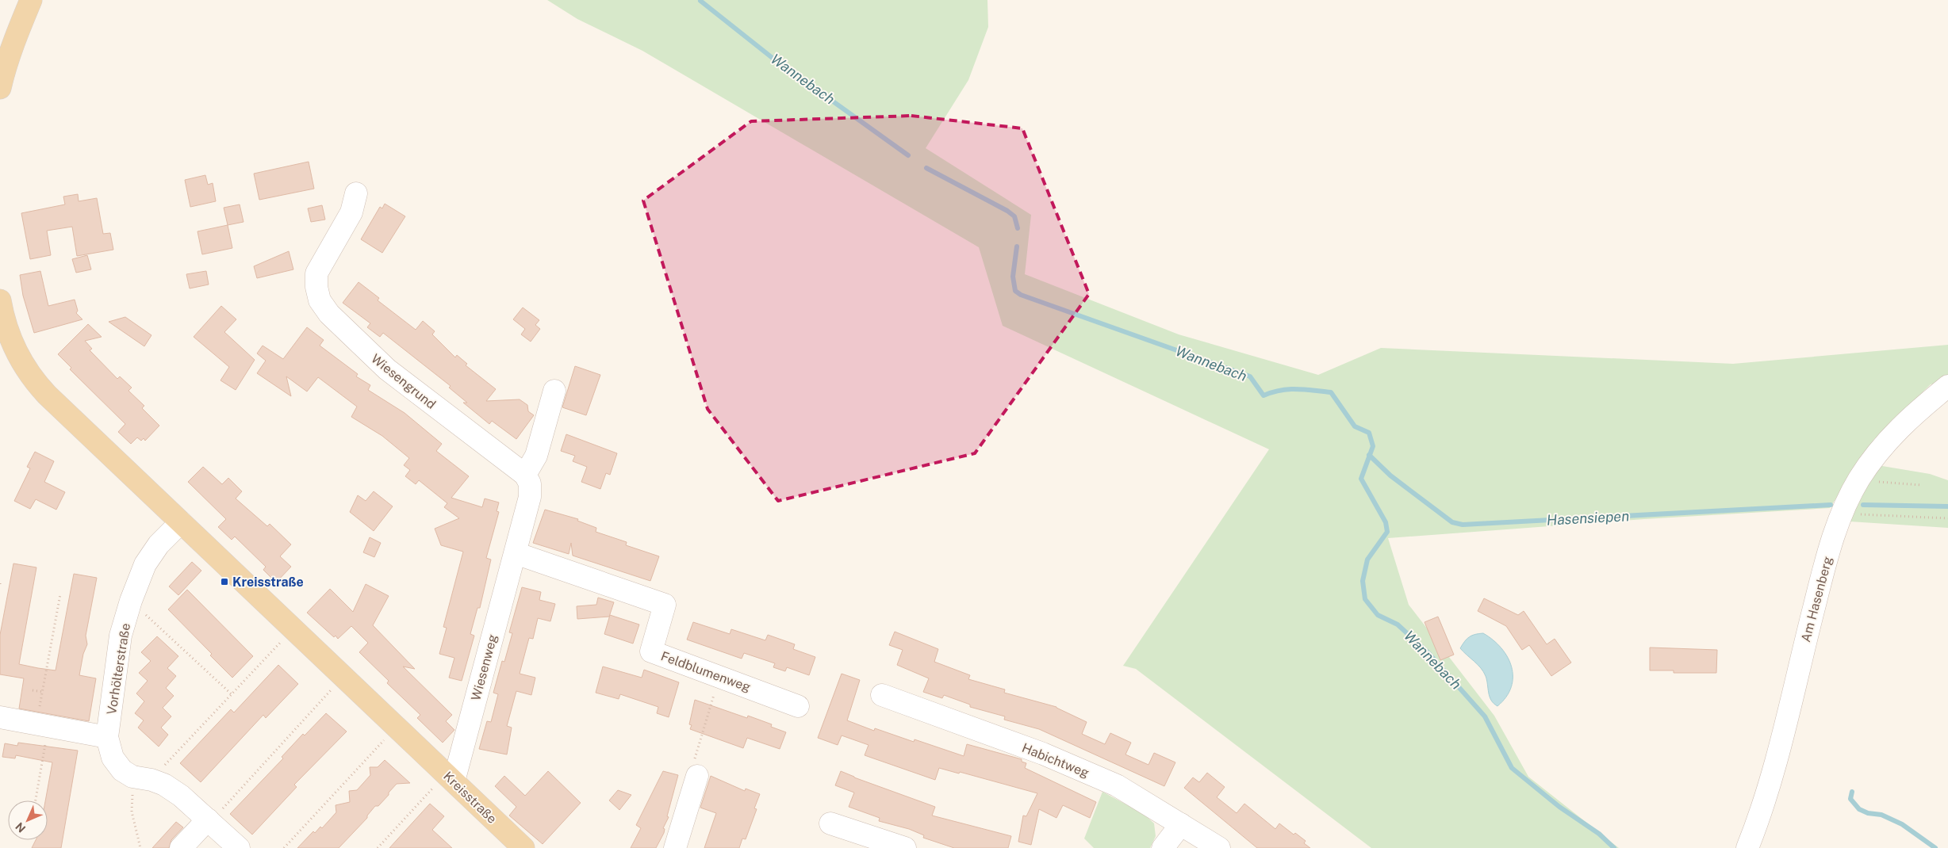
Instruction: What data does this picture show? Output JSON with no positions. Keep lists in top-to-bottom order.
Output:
{
  "streets": {
    "main road": ["Kreisstraße"],
    "street": [
      "Wiesengrund",
      "Am Hasenberg",
      "Wiesenweg",
      "Vorhölterstraße",
      "Feldblumenweg",
      "Habichtweg"
    ]
  },
  "crossings": [
    ["Wiesenweg", "Feldblumenweg"],
    ["Wiesenweg", "Kreisstraße"],
    ["Vorhölterstraße", "Kreisstraße"]
  ],
  "water": ["Wannebach", "Hasensiepen"],
  "places": {
    "transit": ["Kreisstraße"]
  },
  "north": "bottom left"
}
